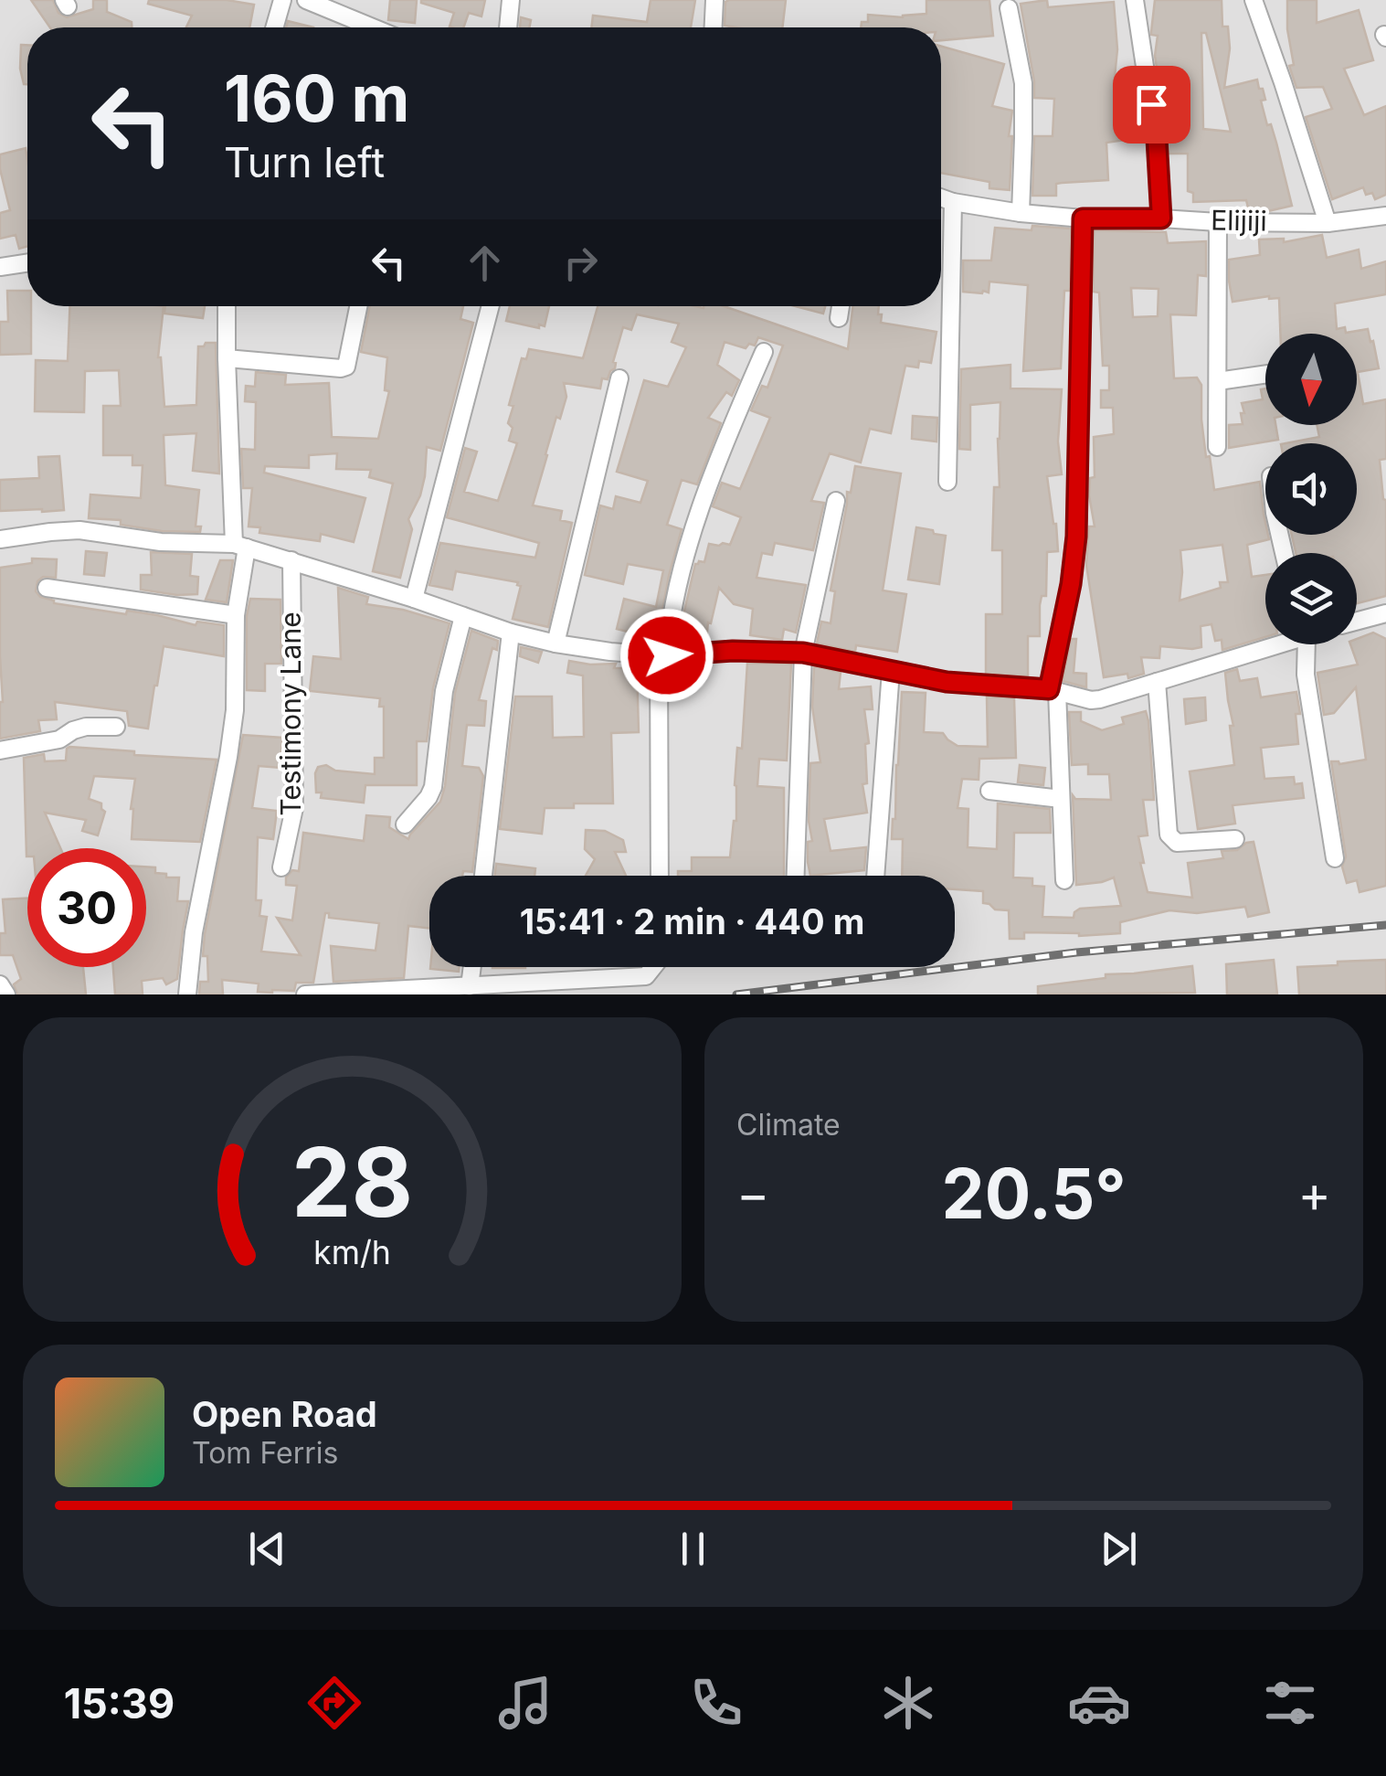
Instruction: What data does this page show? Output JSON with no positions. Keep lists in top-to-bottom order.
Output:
{
  "streets": {
    "street": ["Elijiji", "Testimony Lane"]
  },
  "north": "bottom",
  "page": {
    "turn": ["160 m", "Turn left"],
    "limit": "30",
    "trip": "15:41 · 2 min · 440 m",
    "tile": "Climate",
    "heat": ["−", "20.5°", "+"],
    "song": ["Open Road", "Tom Ferris"],
    "tabs": "15:39",
    "gauge": ["28", "km/h"]
  }
}
